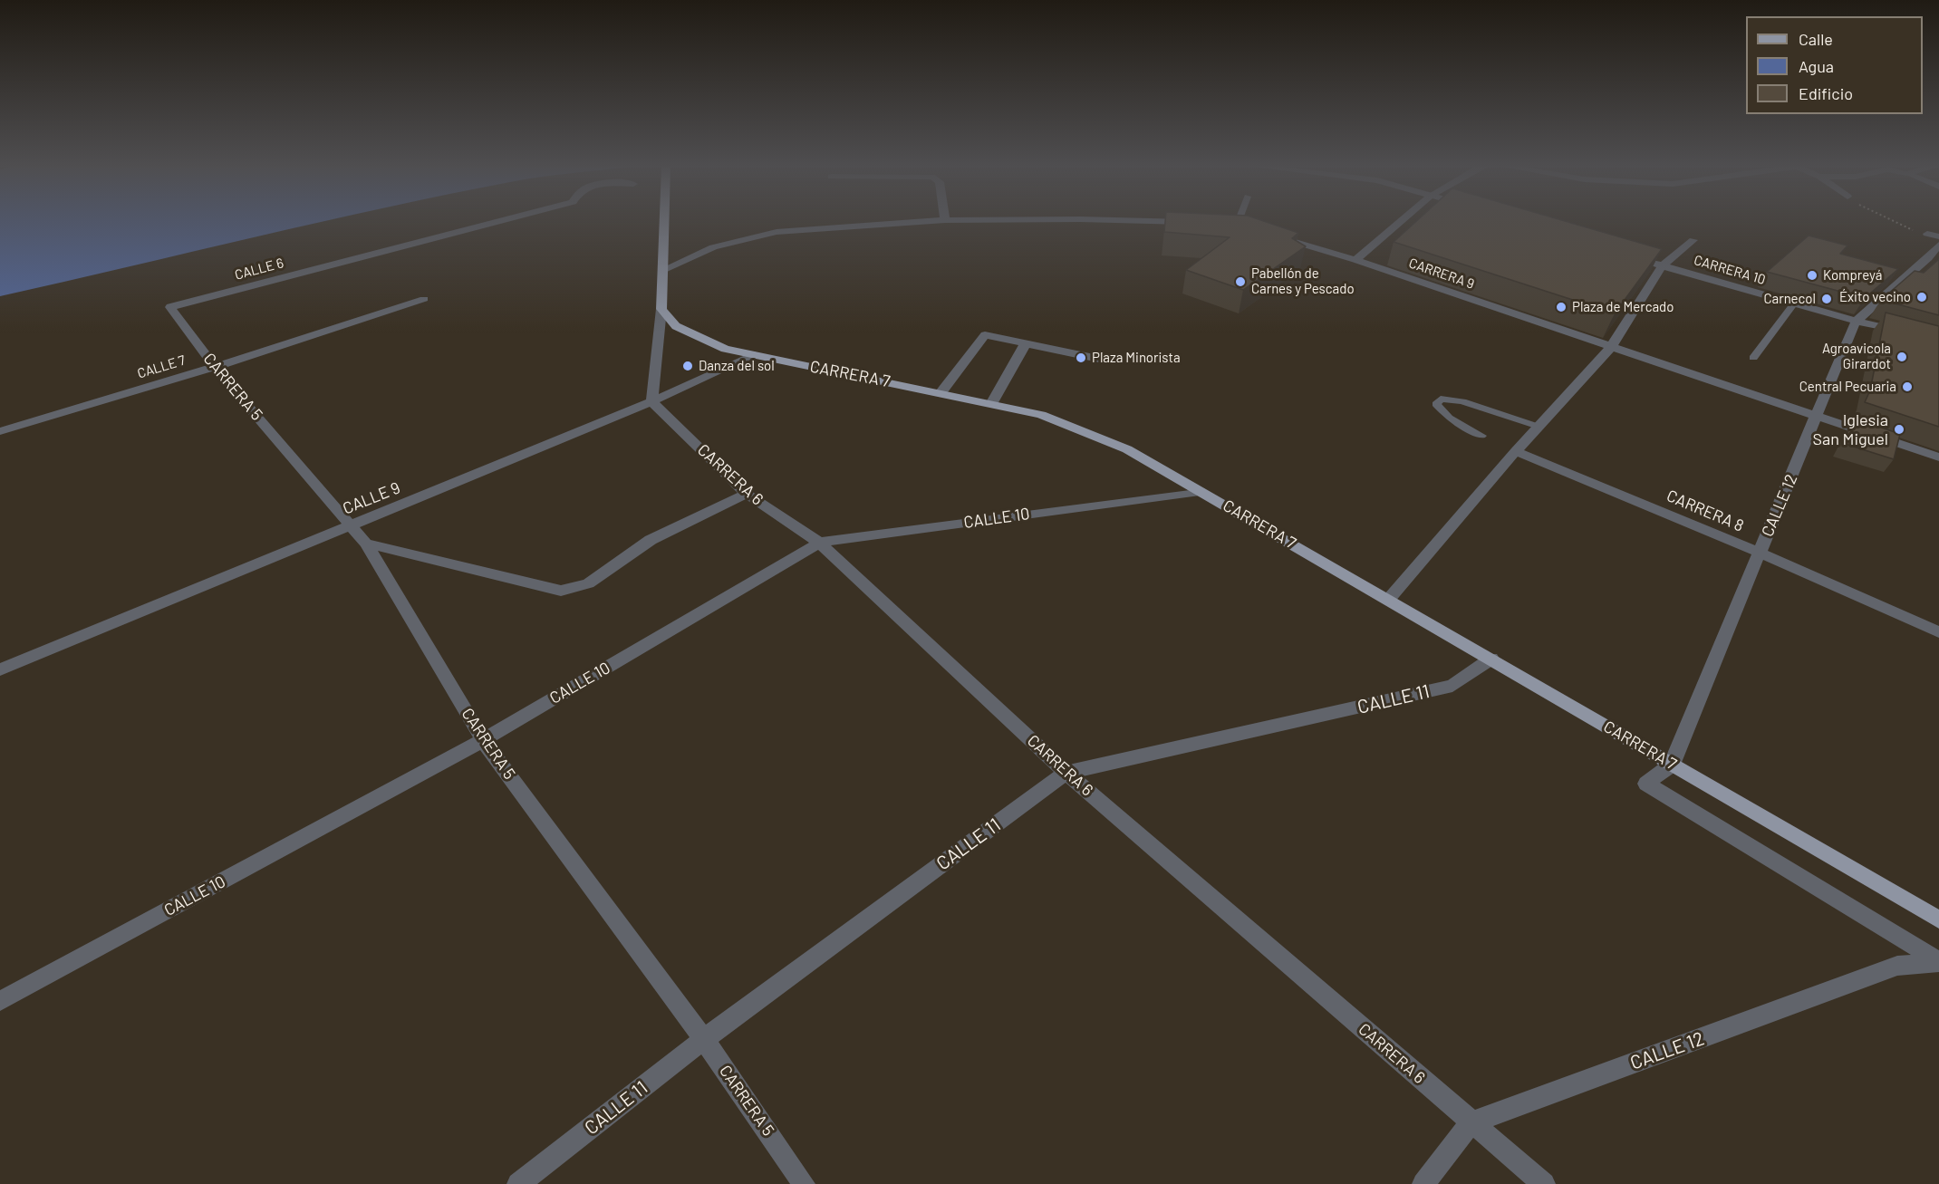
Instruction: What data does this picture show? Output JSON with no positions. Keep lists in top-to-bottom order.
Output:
{
  "streets": {
    "main road": ["CARRERA 7"],
    "street": [
      "CALLE 6",
      "CARRERA 10",
      "CARRERA 9",
      "CALLE 7",
      "CARRERA 5",
      "CARRERA 6",
      "CALLE 9",
      "CALLE 12",
      "CARRERA 8",
      "CALLE 10",
      "CALLE 11"
    ]
  },
  "crossings": [
    ["CALLE 6", "CARRERA 5"],
    ["CARRERA 10", "CALLE 12"],
    ["CARRERA 9", "CALLE 12"],
    ["CALLE 7", "CARRERA 5"],
    ["CARRERA 7", "CALLE 9"],
    ["CARRERA 7", "CALLE 12"],
    ["CARRERA 7", "CALLE 10"],
    ["CARRERA 7", "CALLE 11"],
    ["CARRERA 5", "CALLE 9"],
    ["CARRERA 5", "CALLE 10"],
    ["CARRERA 5", "CALLE 11"],
    ["CARRERA 6", "CALLE 9"],
    ["CARRERA 6", "CALLE 12"],
    ["CARRERA 6", "CALLE 10"],
    ["CARRERA 6", "CALLE 11"],
    ["CALLE 12", "CARRERA 8"]
  ],
  "places": [
    "Kompreyá",
    "Pabellón de Carnes y Pescado",
    "Éxito vecino",
    "Carnecol",
    "Plaza de Mercado",
    "Agroavicola Girardot",
    "Plaza Minorista",
    "Danza del sol",
    "Central Pecuaria",
    "Iglesia San Miguel"
  ],
  "legend": ["Calle", "Agua", "Edificio"]
}
